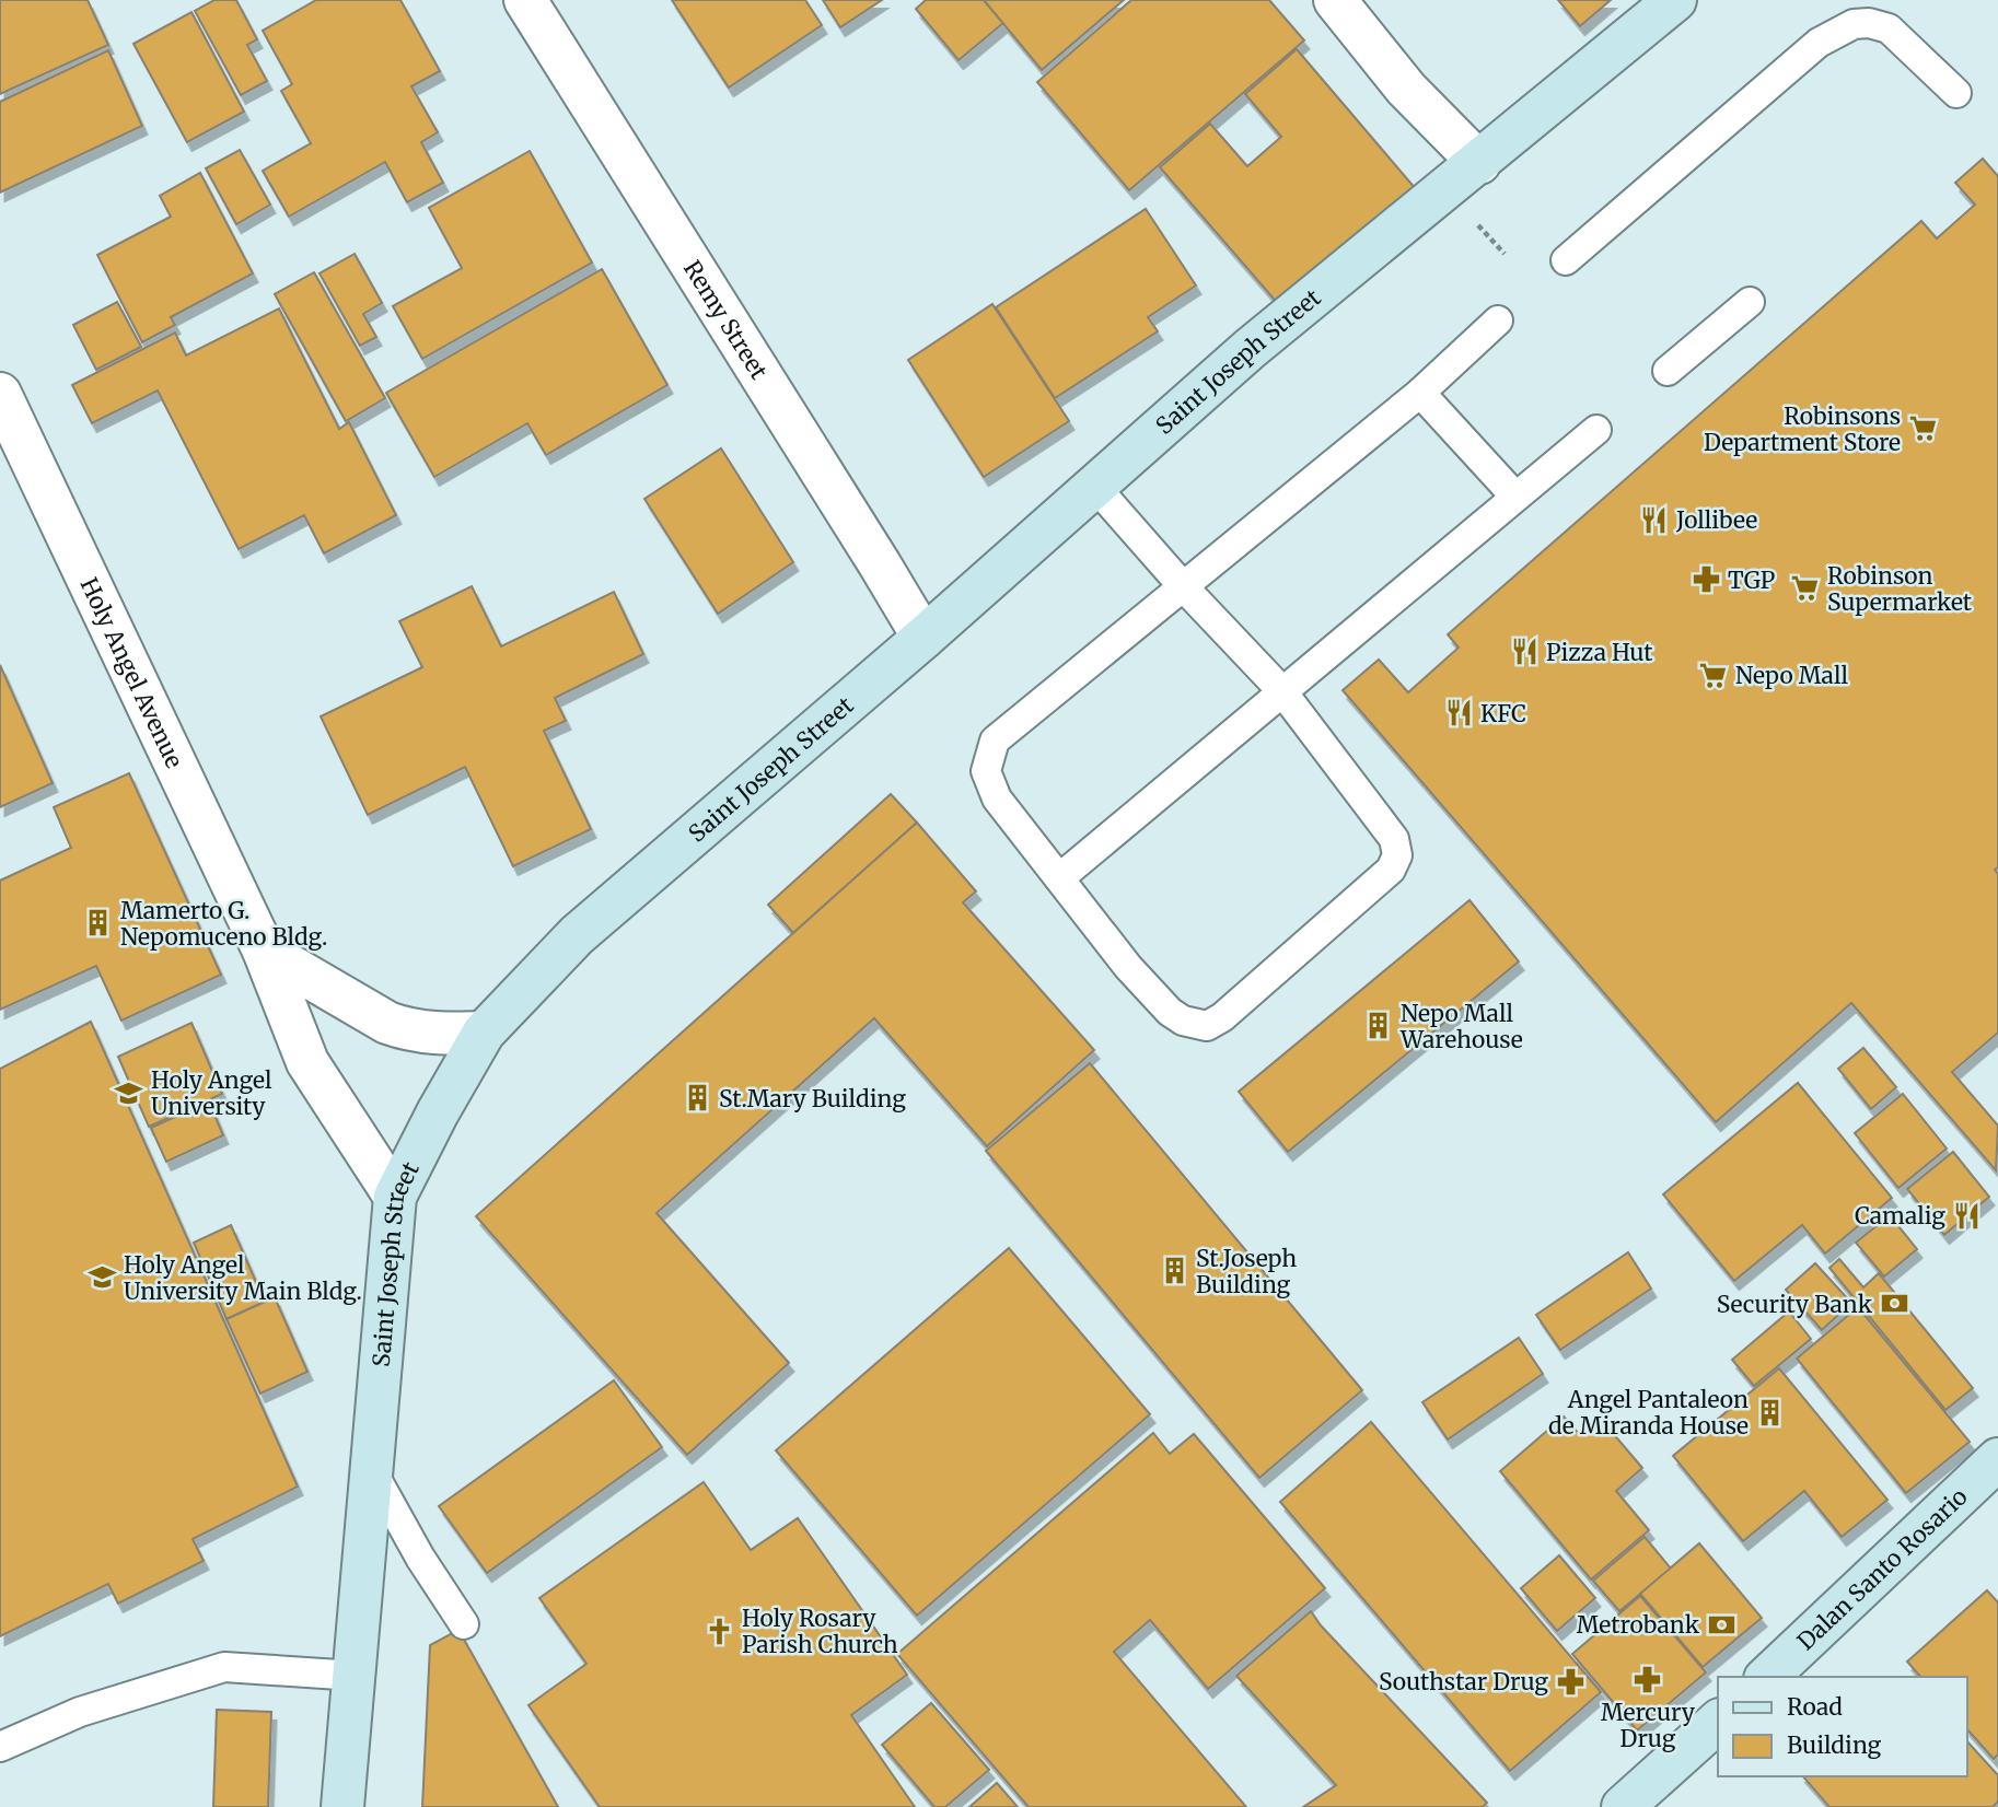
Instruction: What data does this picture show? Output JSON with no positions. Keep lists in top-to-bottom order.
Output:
{
  "streets": {
    "street": [
      "Remy Street",
      "Saint Joseph Street",
      "Holy Angel Avenue",
      "Dalan Santo Rosario"
    ]
  },
  "crossings": [
    ["Remy Street", "Saint Joseph Street"],
    ["Saint Joseph Street", "Holy Angel Avenue"]
  ],
  "places": {
    "supermarket": ["Robinsons Department Store", "Robinson Supermarket", "Nepo Mall"],
    "restaurant": [
      "Jollibee",
      "Pizza Hut",
      "KFC",
      "Camalig"
    ],
    "pharmacy": ["TGP", "Mercury Drug", "Southstar Drug"],
    "building": [
      "Mamerto G. Nepomuceno Bldg.",
      "Nepo Mall Warehouse",
      "St.Mary Building",
      "St.Joseph Building",
      "Angel Pantaleon de Miranda House"
    ],
    "school or university": ["Holy Angel University", "Holy Angel University Main Bldg."],
    "bank": ["Security Bank", "Metrobank"],
    "church": ["Holy Rosary Parish Church"]
  },
  "legend": ["Road", "Building"]
}
